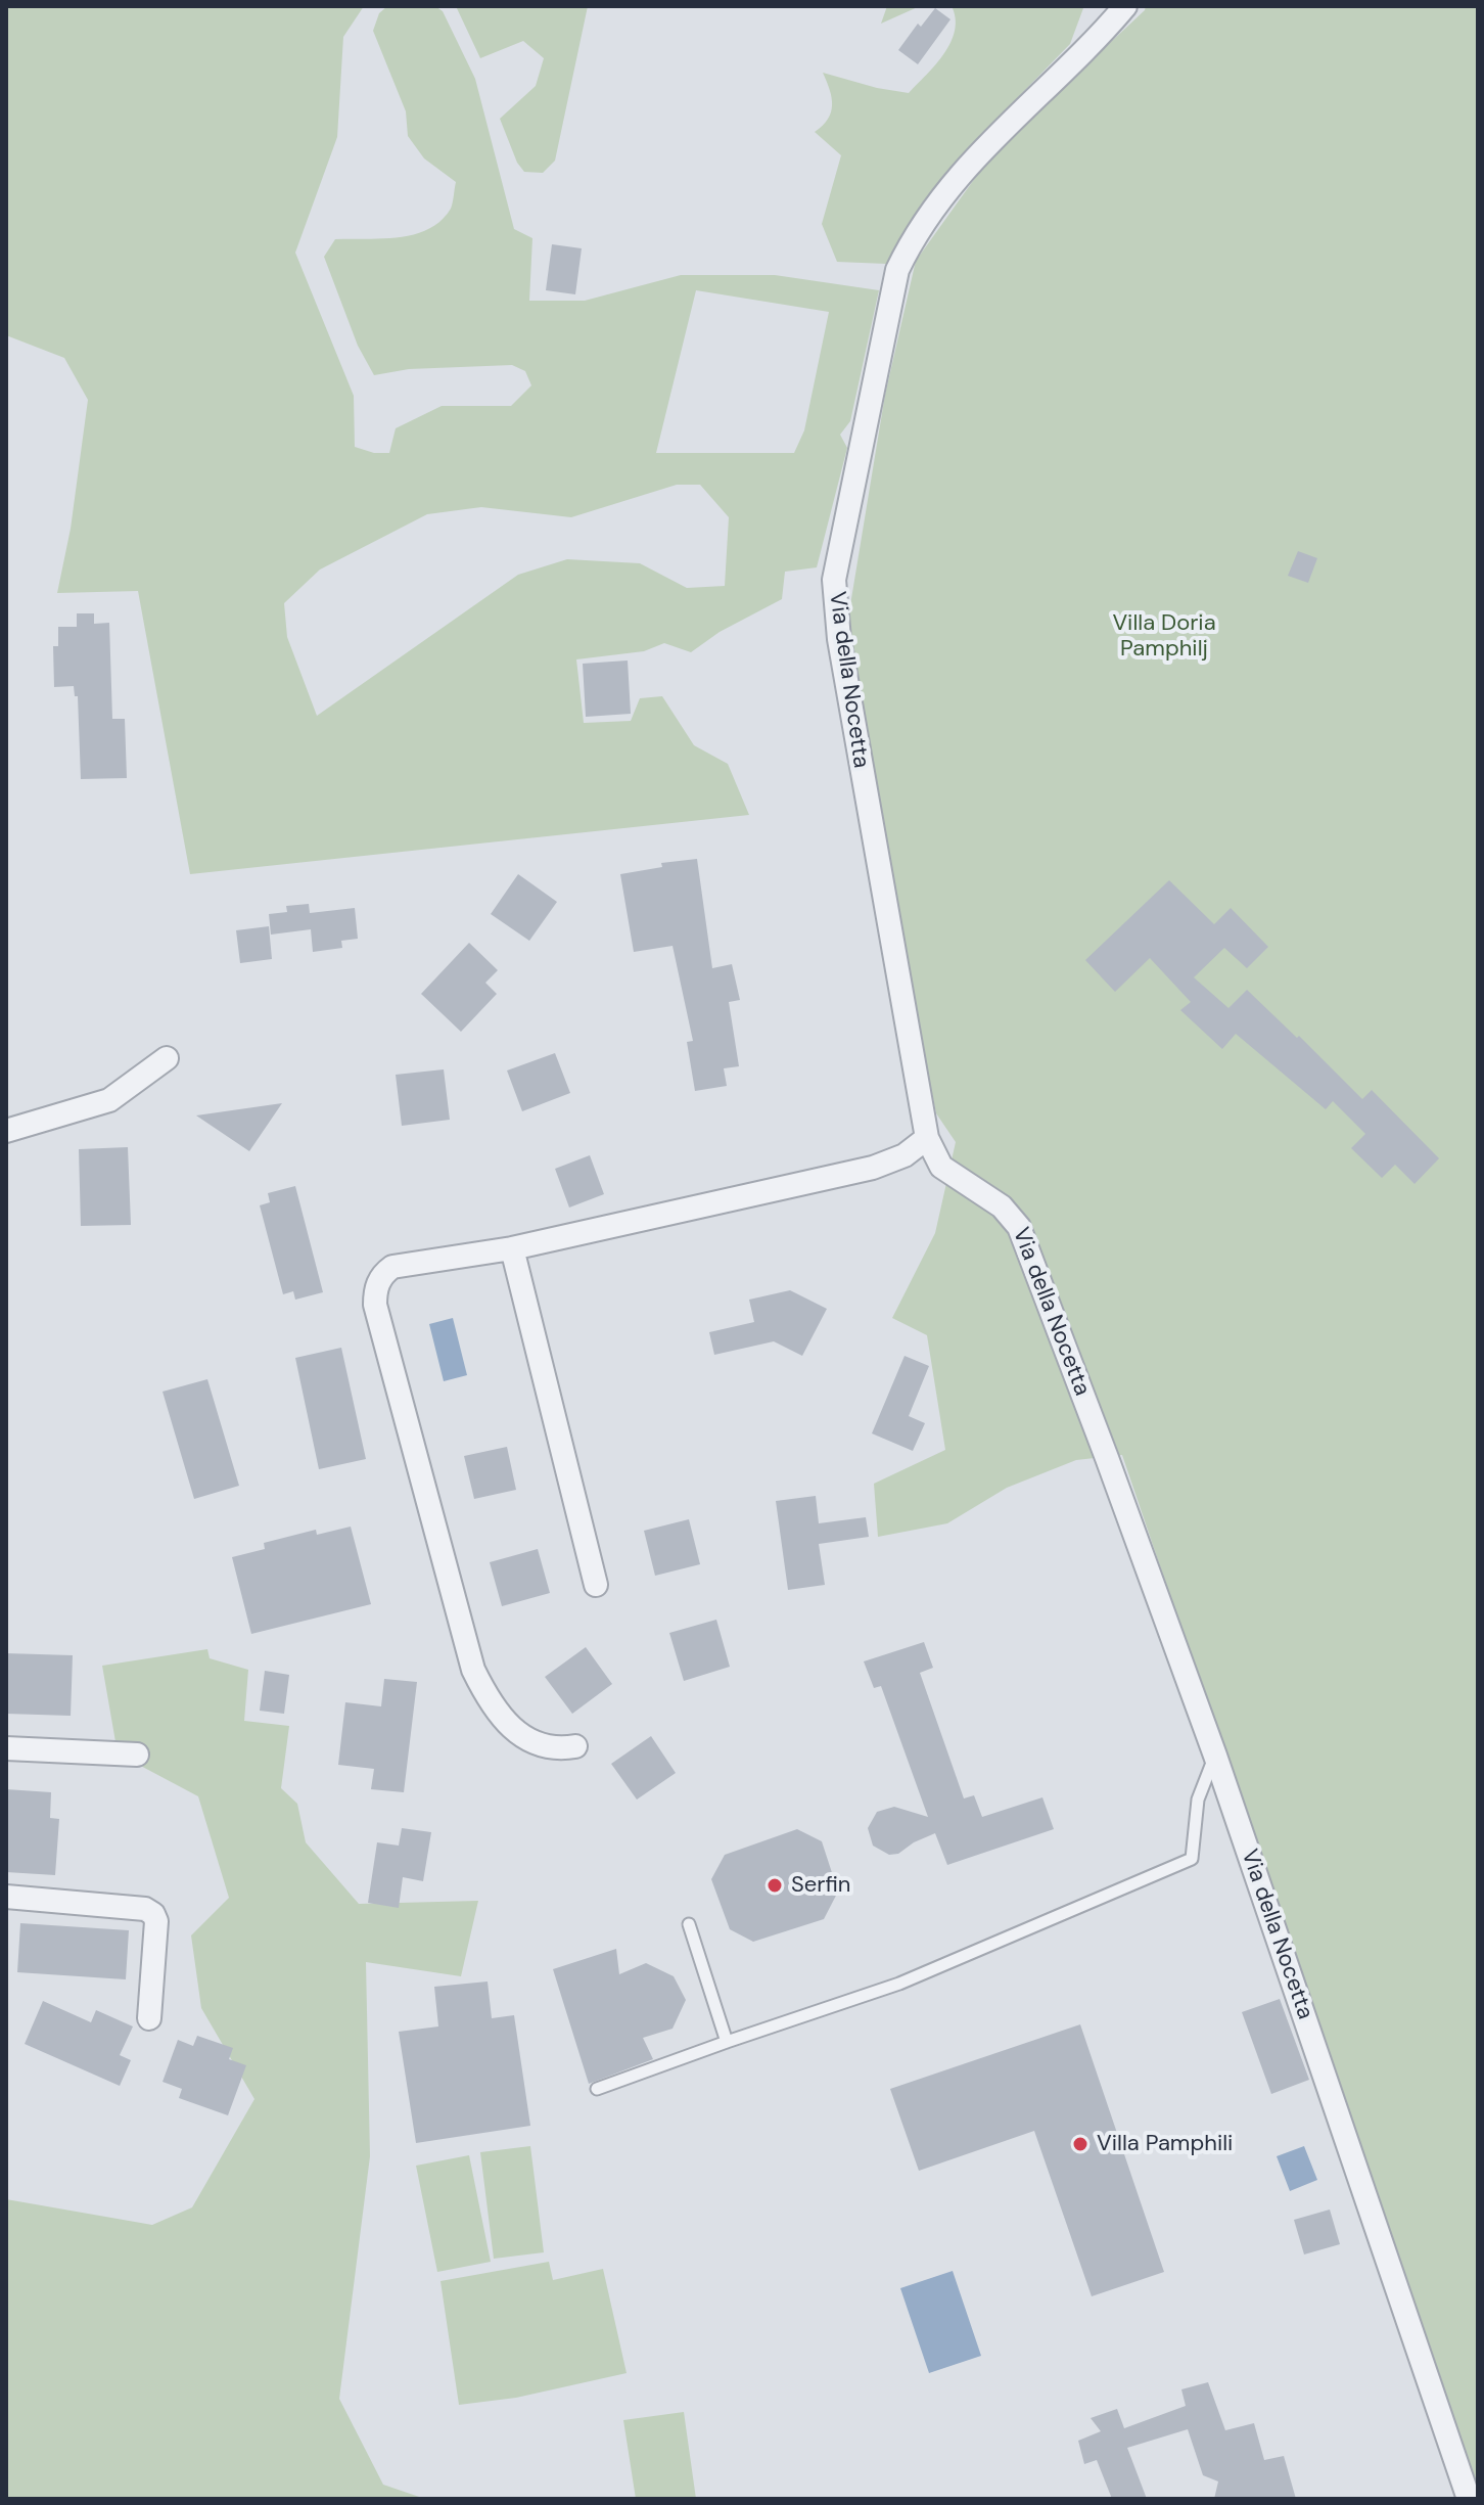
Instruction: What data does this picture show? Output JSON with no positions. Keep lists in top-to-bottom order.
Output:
{
  "streets": {
    "street": ["Via della Nocetta"]
  },
  "parks": ["Villa Doria Pamphilj"],
  "places": ["Serfin", "Villa Pamphili"]
}
